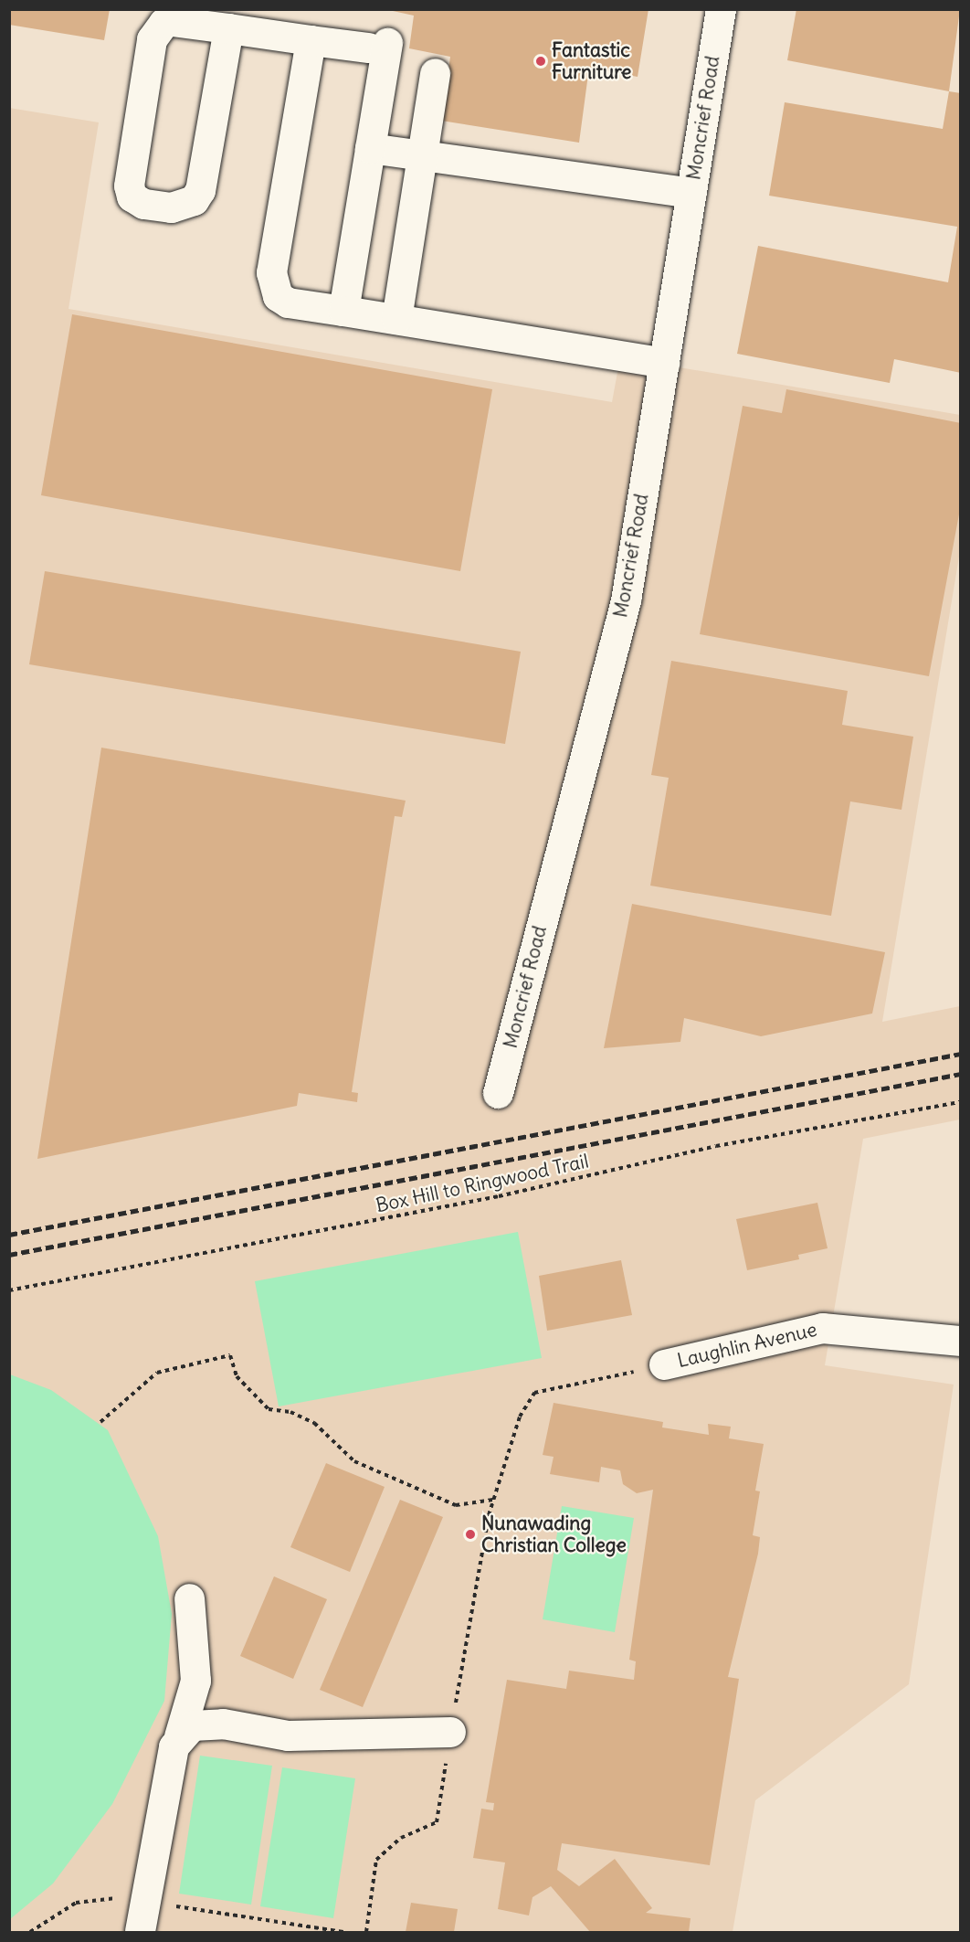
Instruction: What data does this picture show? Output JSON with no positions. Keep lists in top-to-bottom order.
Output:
{
  "streets": {
    "street": ["Moncrief Road", "Laughlin Avenue"],
    "path": ["Box Hill to Ringwood Trail"]
  },
  "places": ["Fantastic Furniture", "Nunawading Christian College"]
}
